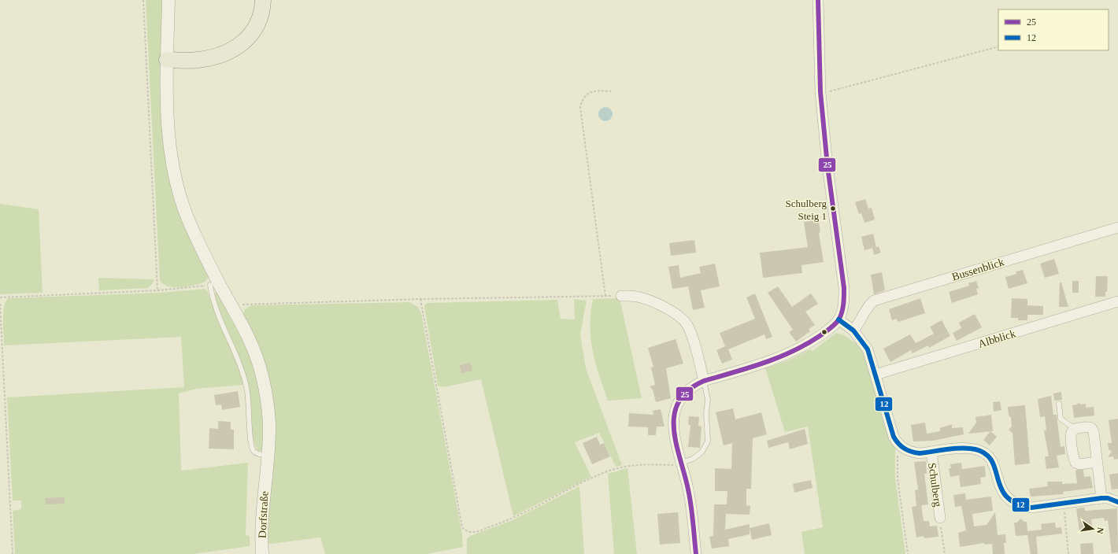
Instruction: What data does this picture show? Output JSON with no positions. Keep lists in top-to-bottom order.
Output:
{
  "streets": {
    "street": [
      "Bussenblick",
      "Albblick",
      "Schulberg",
      "Dorfstraße"
    ]
  },
  "places": ["Schulberg Steig 1"],
  "lines": ["transit line 25", "transit line 12"],
  "legend": ["25", "12"],
  "north": "right"
}
